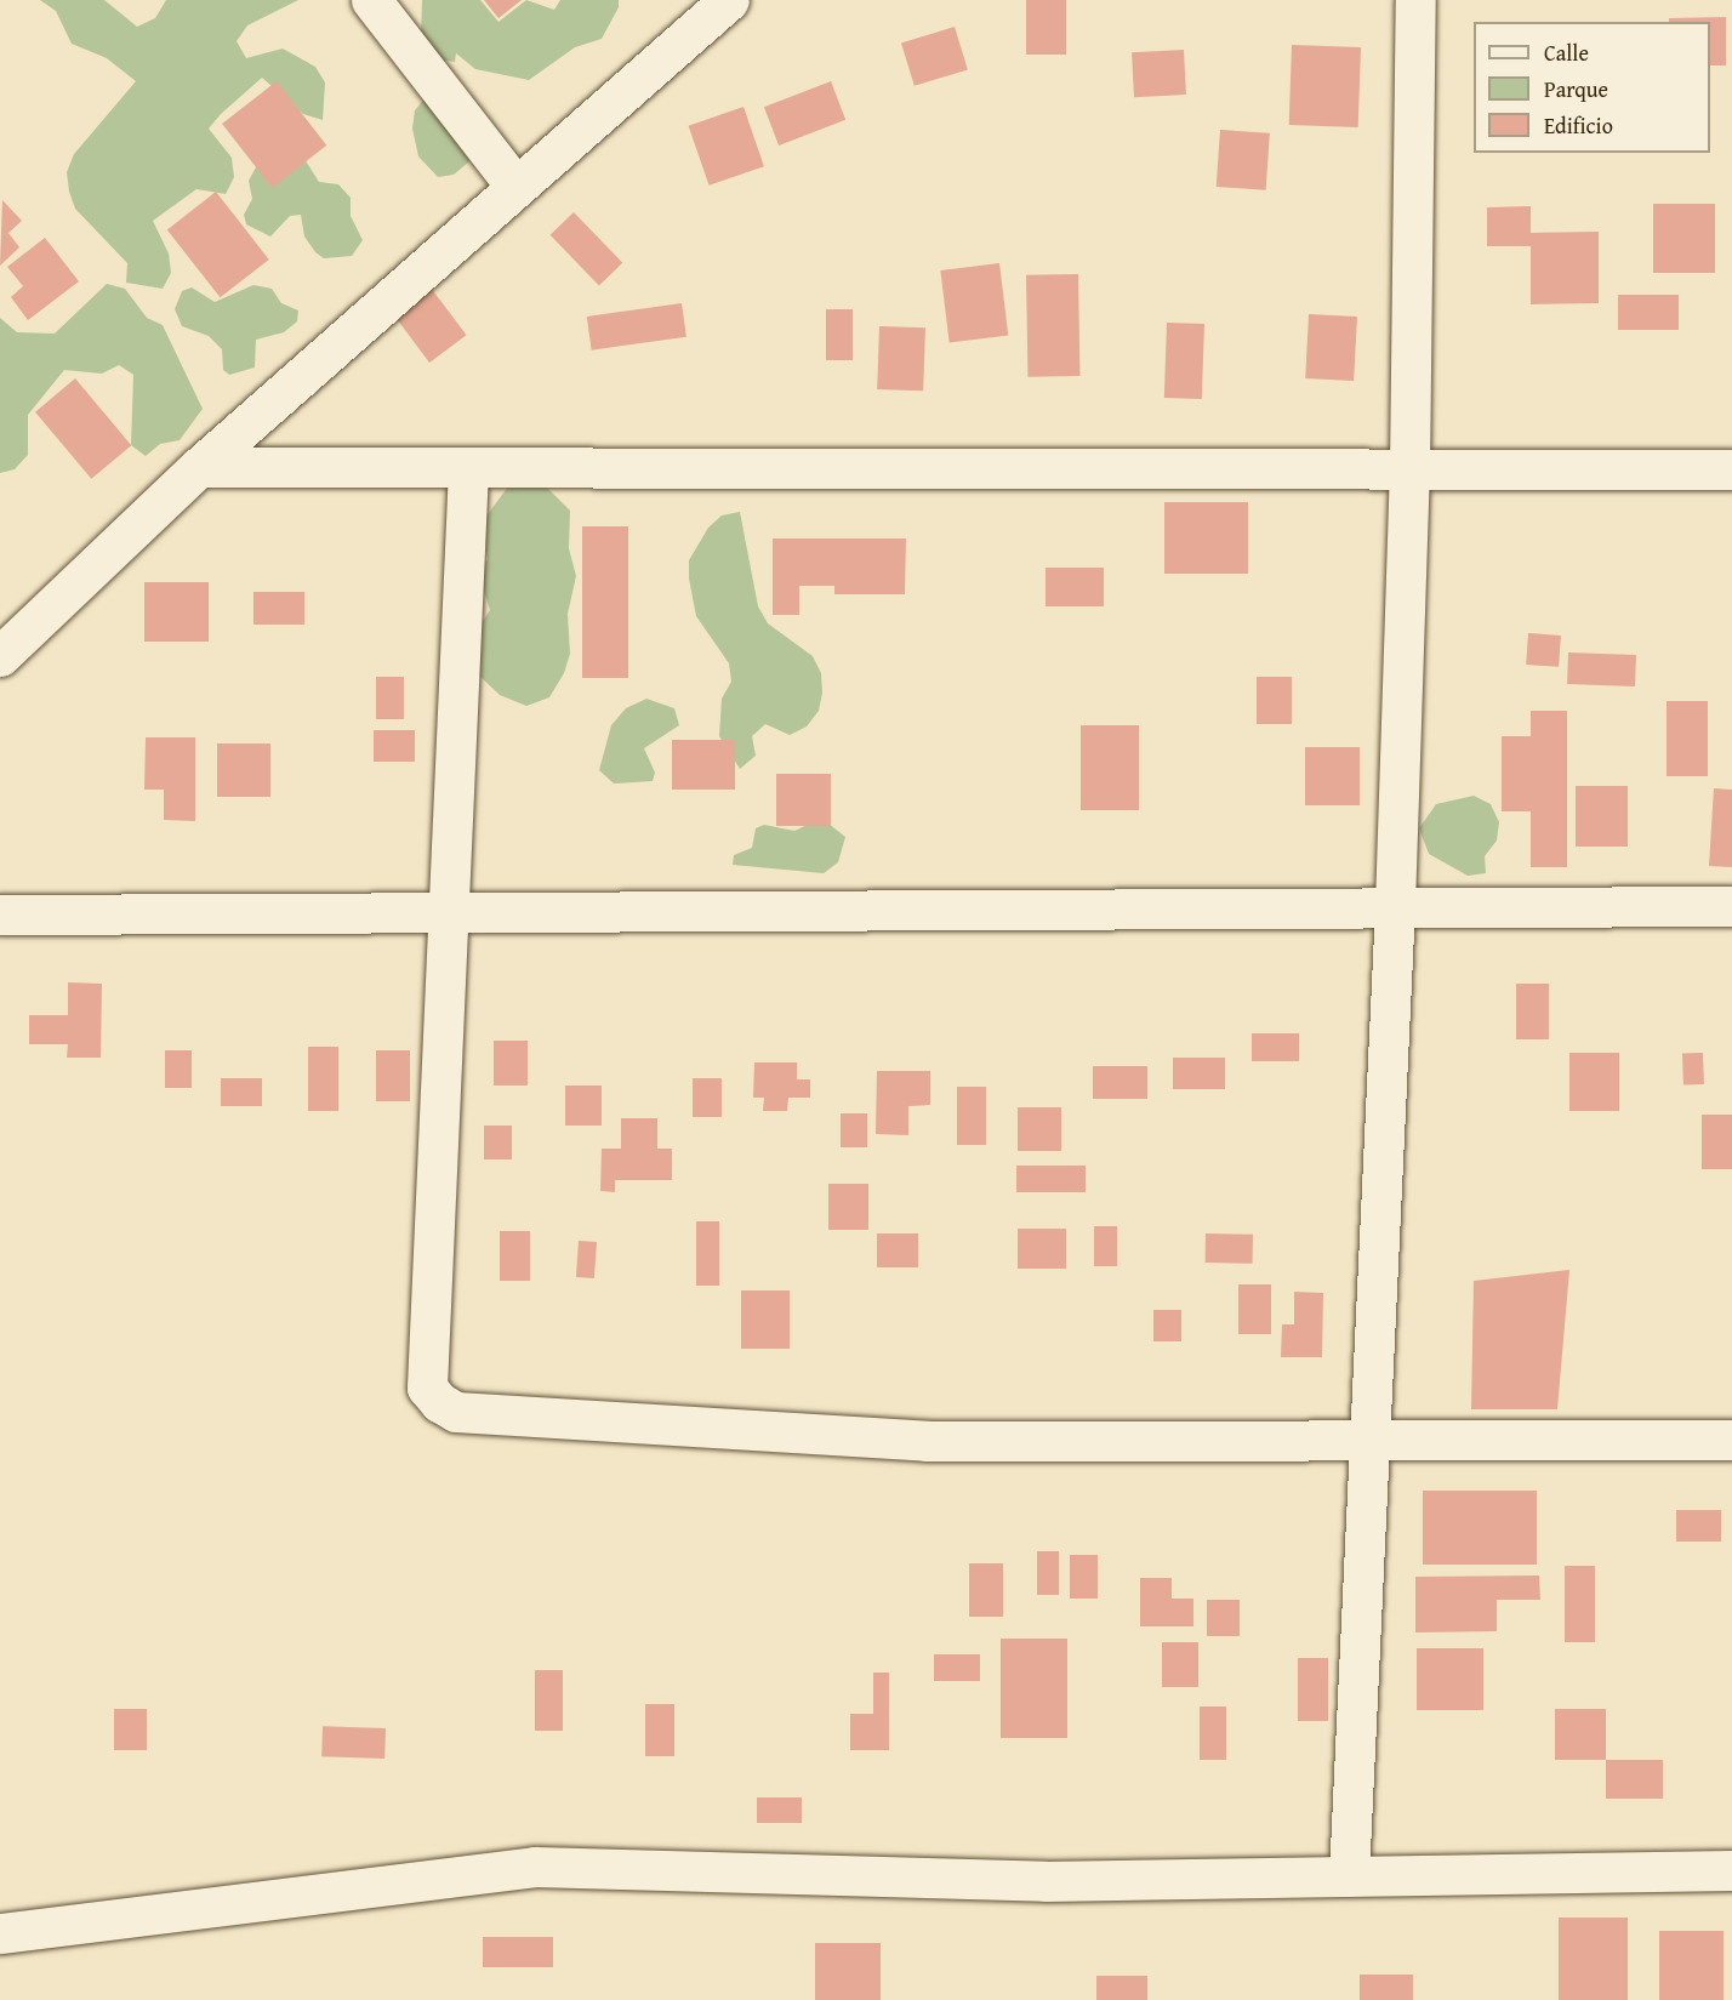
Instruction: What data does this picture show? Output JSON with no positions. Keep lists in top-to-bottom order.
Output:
{
  "legend": ["Calle", "Parque", "Edificio"]
}
